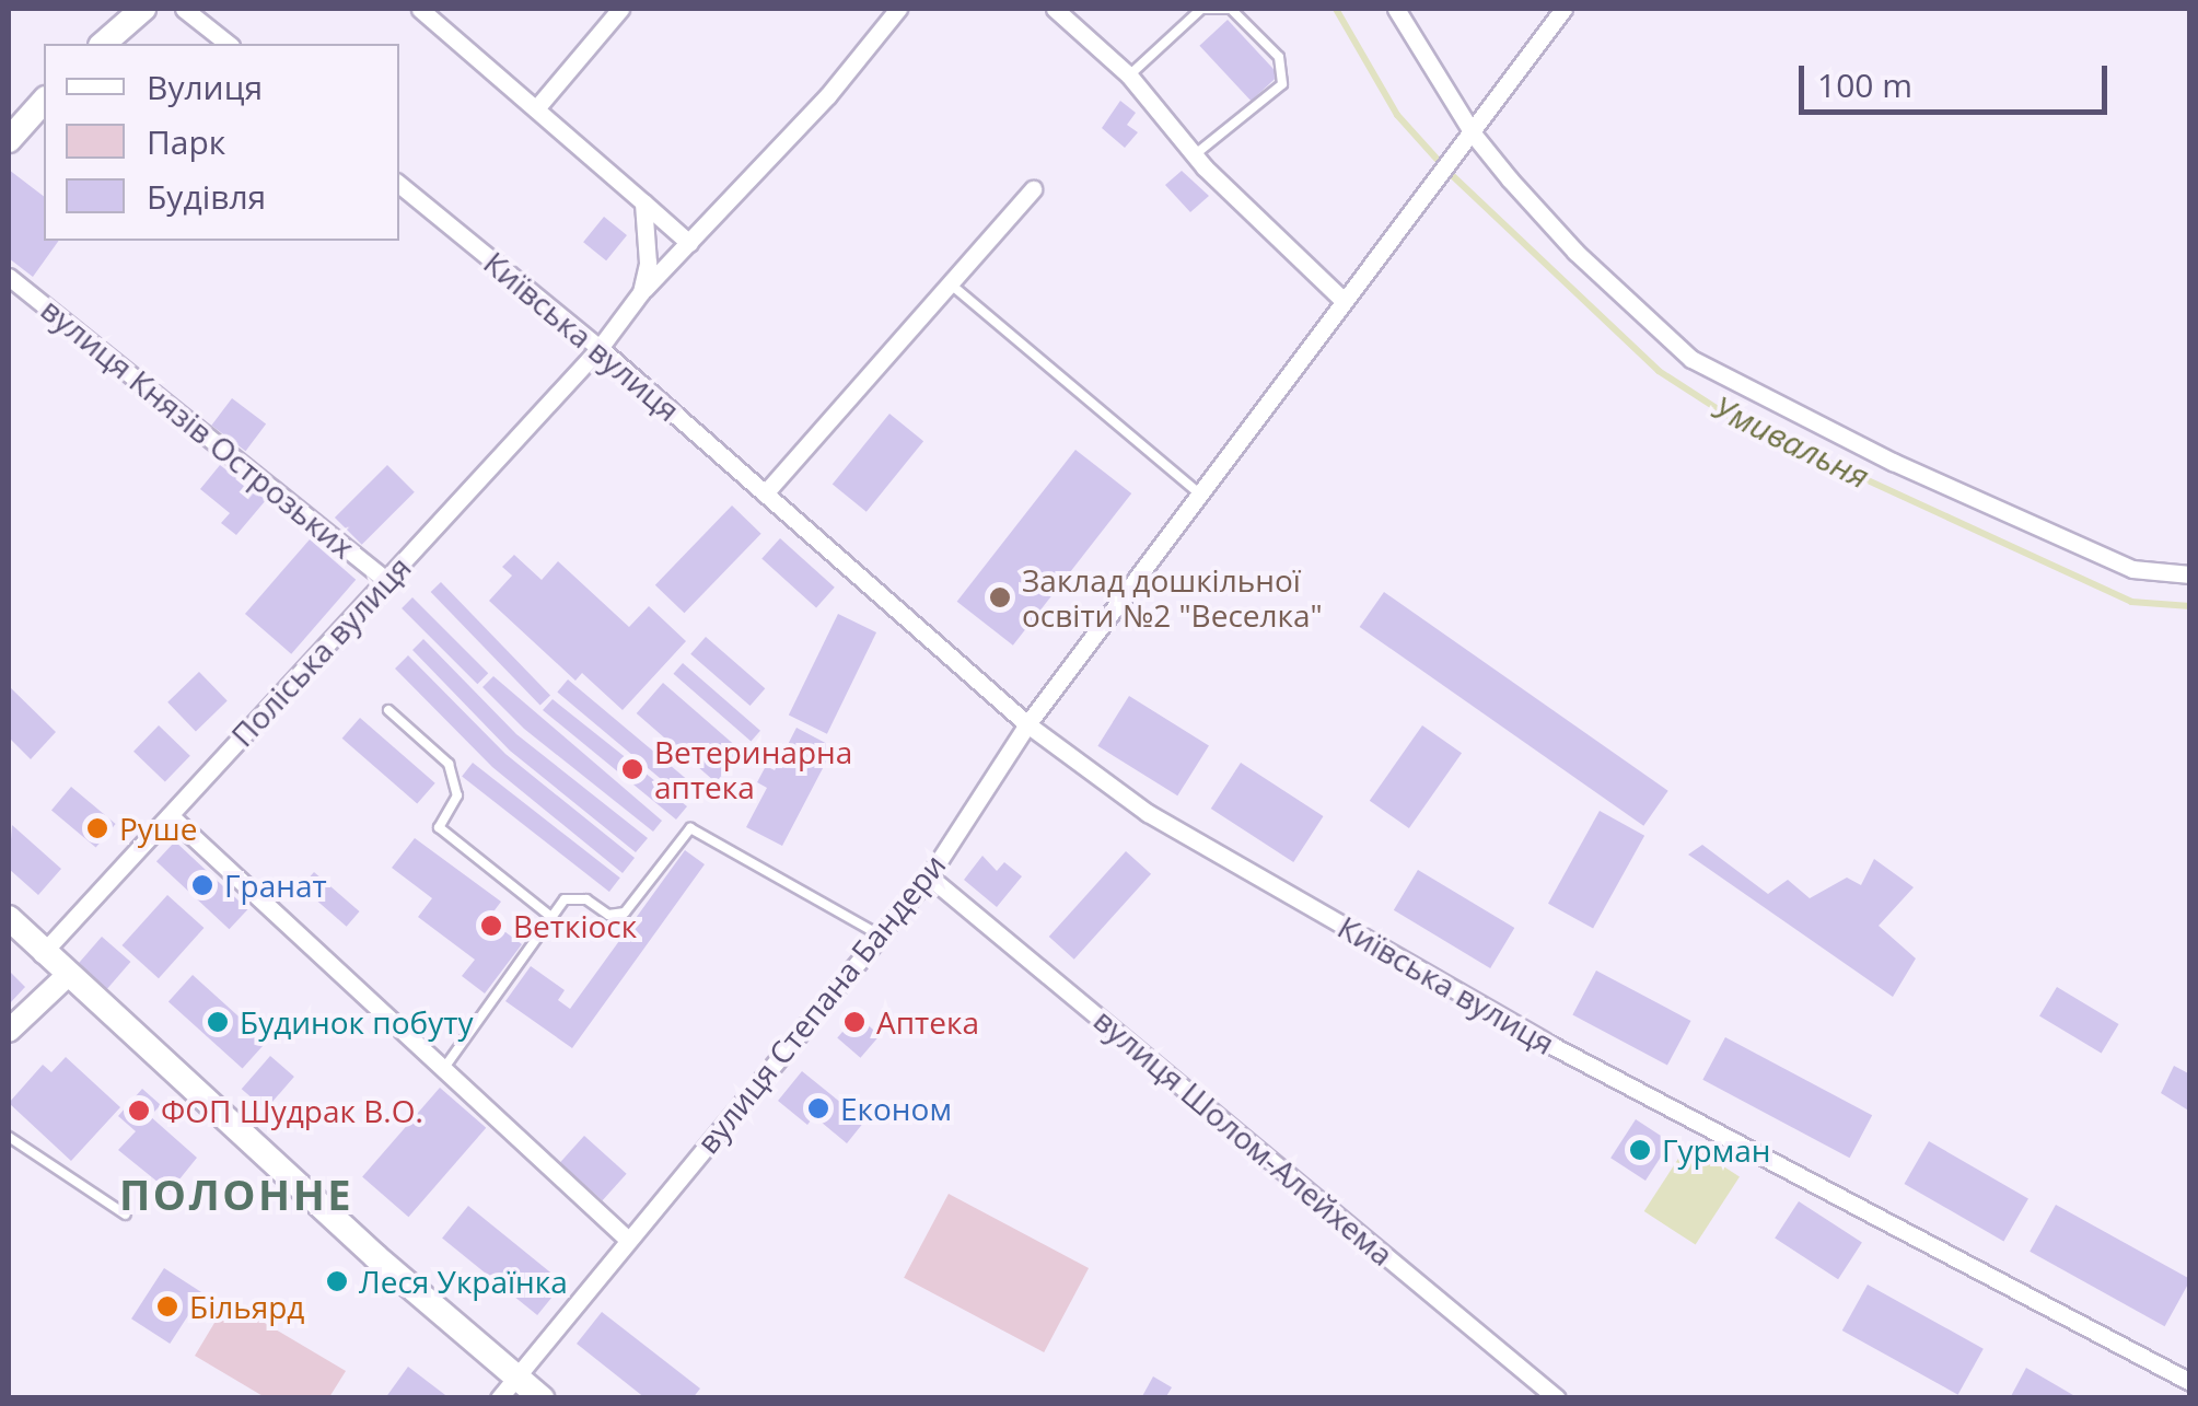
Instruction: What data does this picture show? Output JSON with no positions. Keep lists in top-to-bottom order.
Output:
{
  "streets": {
    "street": [
      "Київська вулиця",
      "вулиця Князів Острозьких",
      "Поліська вулиця",
      "вулиця Степана Бандери",
      "вулиця Шолом-Алейхема"
    ]
  },
  "crossings": [
    ["Київська вулиця", "Поліська вулиця"],
    ["Київська вулиця", "вулиця Степана Бандери"],
    ["вулиця Князів Острозьких", "Поліська вулиця"],
    ["вулиця Степана Бандери", "вулиця Шолом-Алейхема"]
  ],
  "districts": ["ПОЛОННЕ"],
  "water": ["Умивальня"],
  "places": [
    "Заклад дошкільної освіти №2 \"Веселка\"",
    "Ветеринарна аптека",
    "Руше",
    "Гранат",
    "Веткіоск",
    "Будинок побуту",
    "Аптека",
    "Економ",
    "ФОП Шудрак В.О.",
    "Гурман",
    "Леся Українка",
    "Більярд"
  ],
  "legend": ["Вулиця", "Парк", "Будівля"],
  "scale_bar": "100 m"
}
